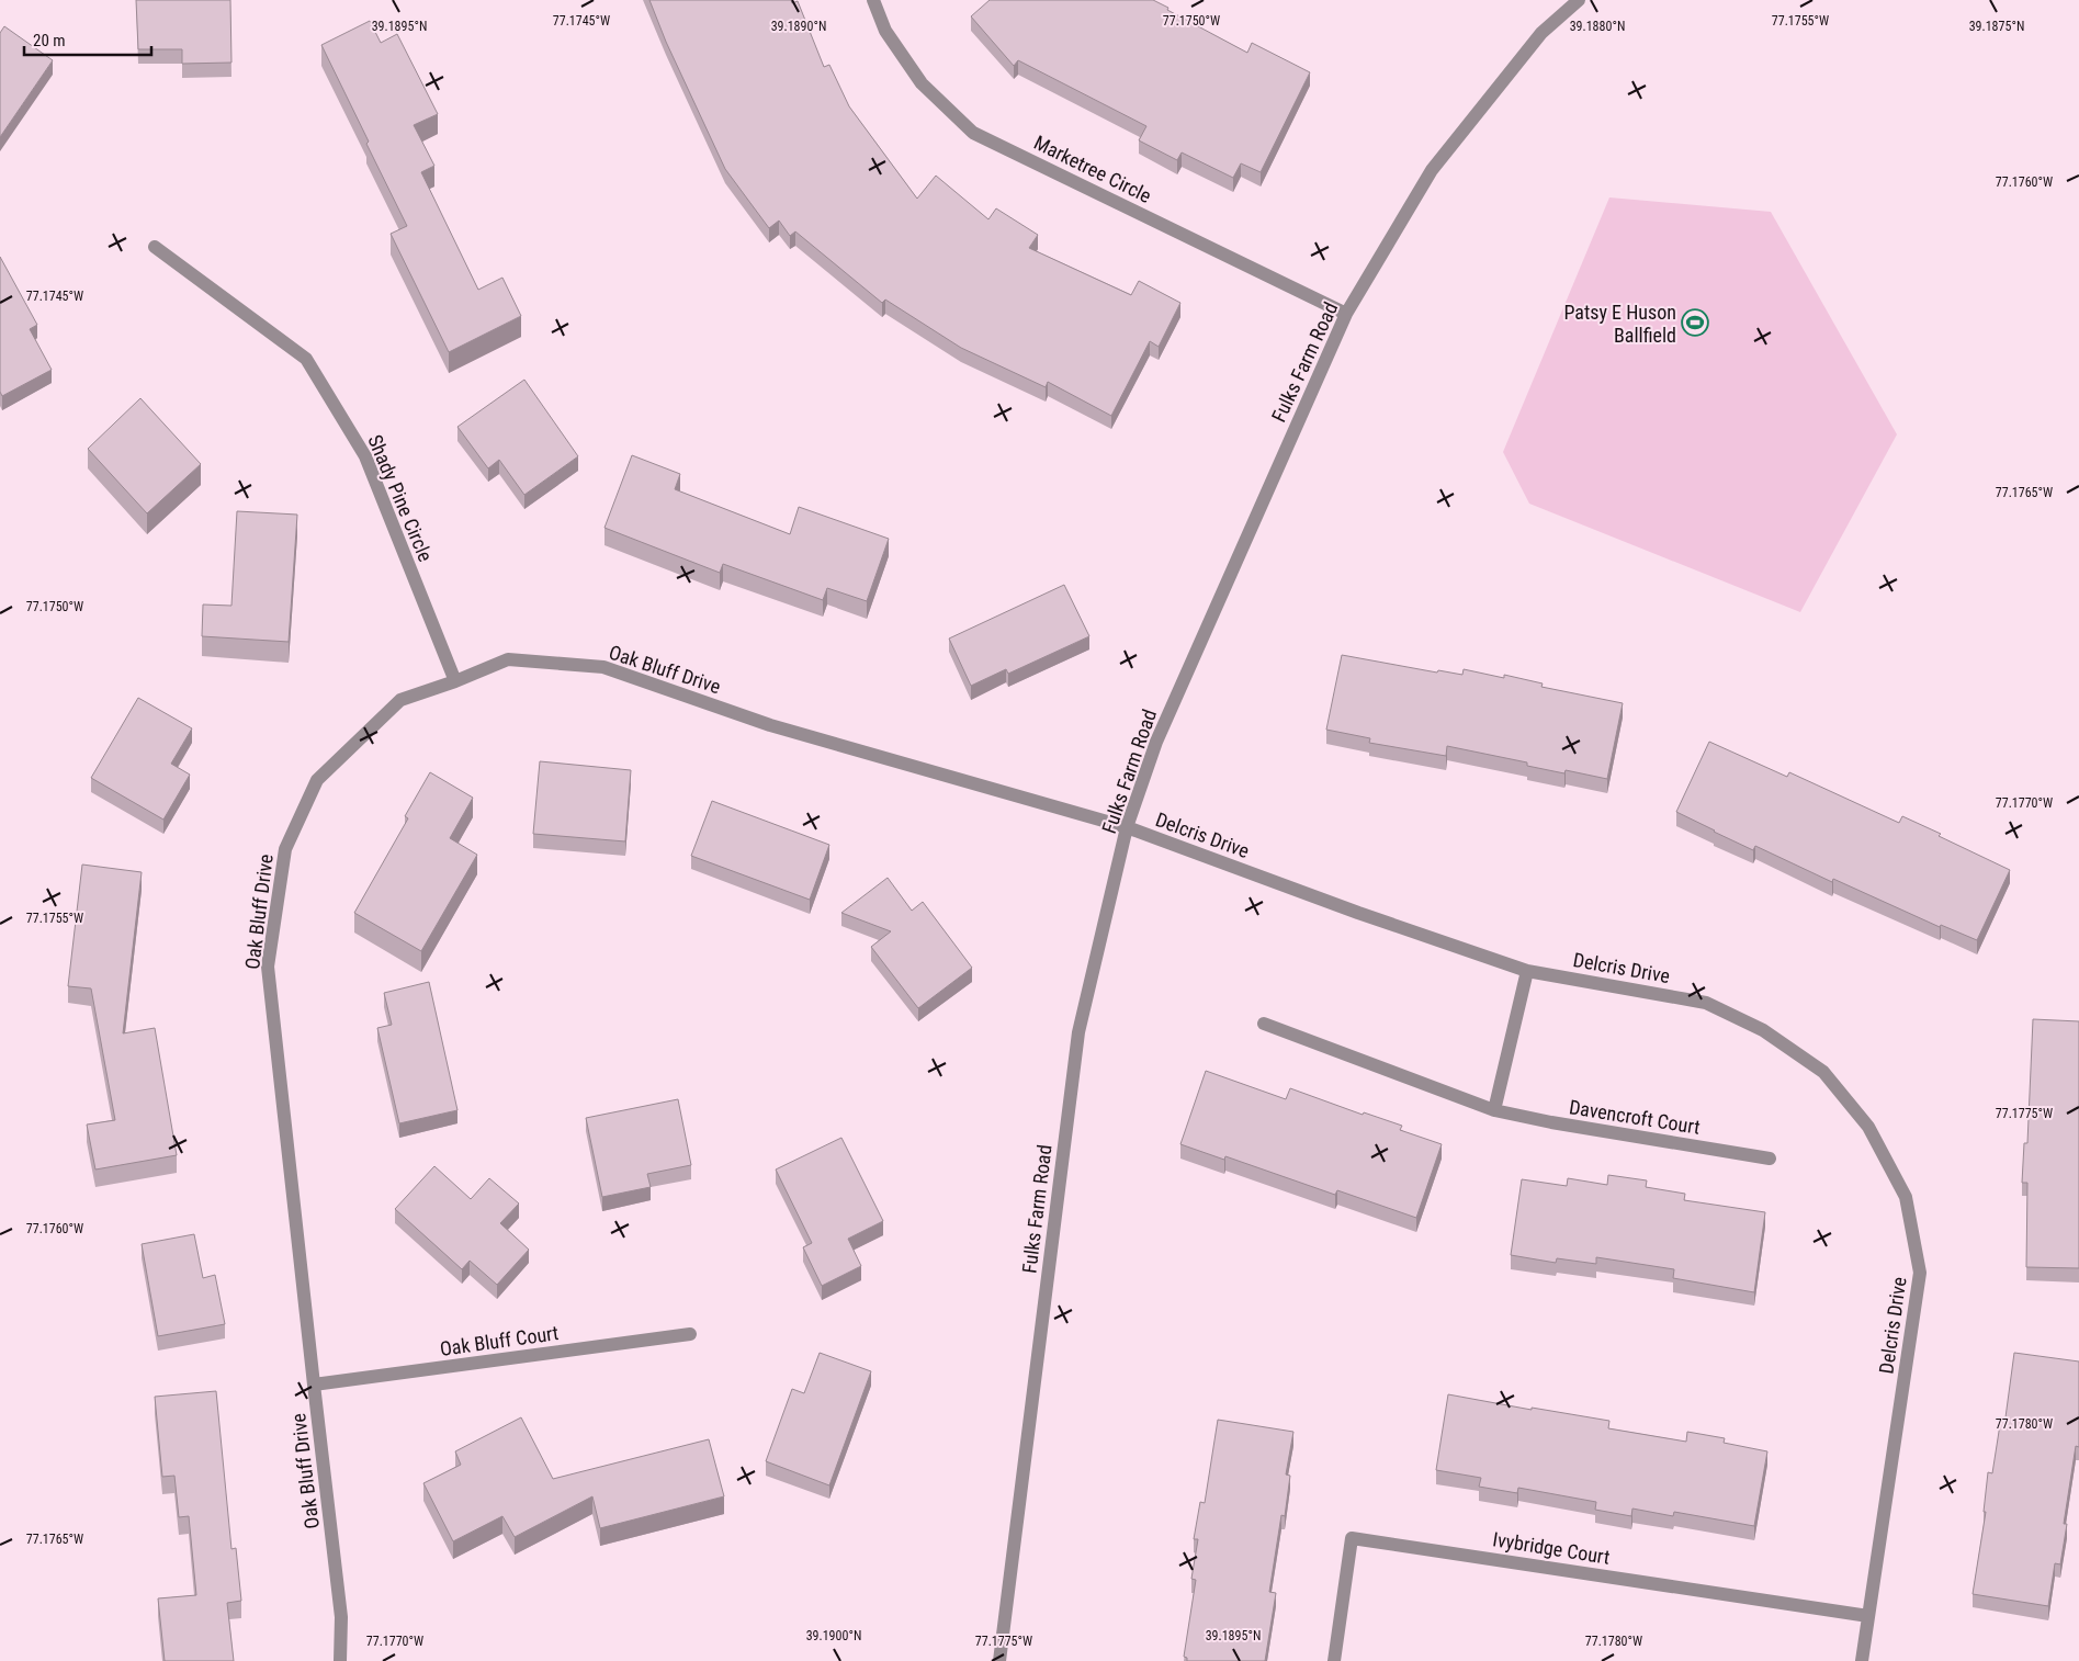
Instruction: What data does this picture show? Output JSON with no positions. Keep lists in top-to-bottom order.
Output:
{
  "streets": {
    "street": [
      "Marketree Circle",
      "Fulks Farm Road",
      "Shady Pine Circle",
      "Oak Bluff Drive",
      "Delcris Drive",
      "Davencroft Court",
      "Oak Bluff Court",
      "Ivybridge Court"
    ]
  },
  "crossings": [
    ["Marketree Circle", "Fulks Farm Road"],
    ["Fulks Farm Road", "Oak Bluff Drive"],
    ["Fulks Farm Road", "Delcris Drive"],
    ["Shady Pine Circle", "Oak Bluff Drive"],
    ["Oak Bluff Drive", "Delcris Drive"],
    ["Oak Bluff Drive", "Oak Bluff Court"],
    ["Delcris Drive", "Ivybridge Court"]
  ],
  "places": {
    "sports": ["Patsy E Huson Ballfield"]
  },
  "scale_bar": "20 m",
  "coordinates": [
    "77.1755°W",
    "77.1745°W",
    "77.1750°W",
    "39.1895°N",
    "39.1890°N",
    "39.1880°N",
    "39.1875°N",
    "77.1760°W",
    "77.1765°W",
    "77.1770°W",
    "77.1775°W",
    "77.1780°W",
    "39.1900°N"
  ]
}
